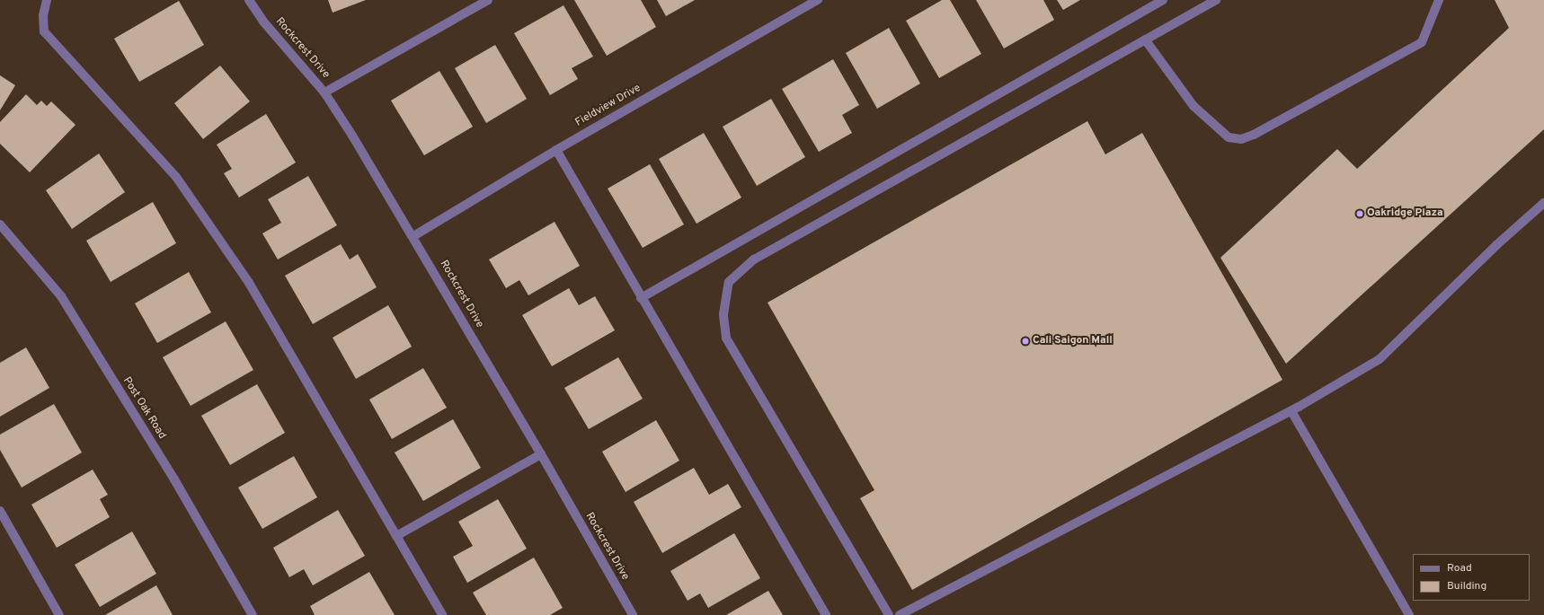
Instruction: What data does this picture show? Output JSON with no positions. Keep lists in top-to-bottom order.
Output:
{
  "streets": {
    "street": ["Rockcrest Drive", "Fieldview Drive", "Post Oak Road"]
  },
  "crossings": [
    ["Rockcrest Drive", "Fieldview Drive"]
  ],
  "places": ["Oakridge Plaza", "Cali Saigon Mall"],
  "legend": ["Road", "Building"]
}
